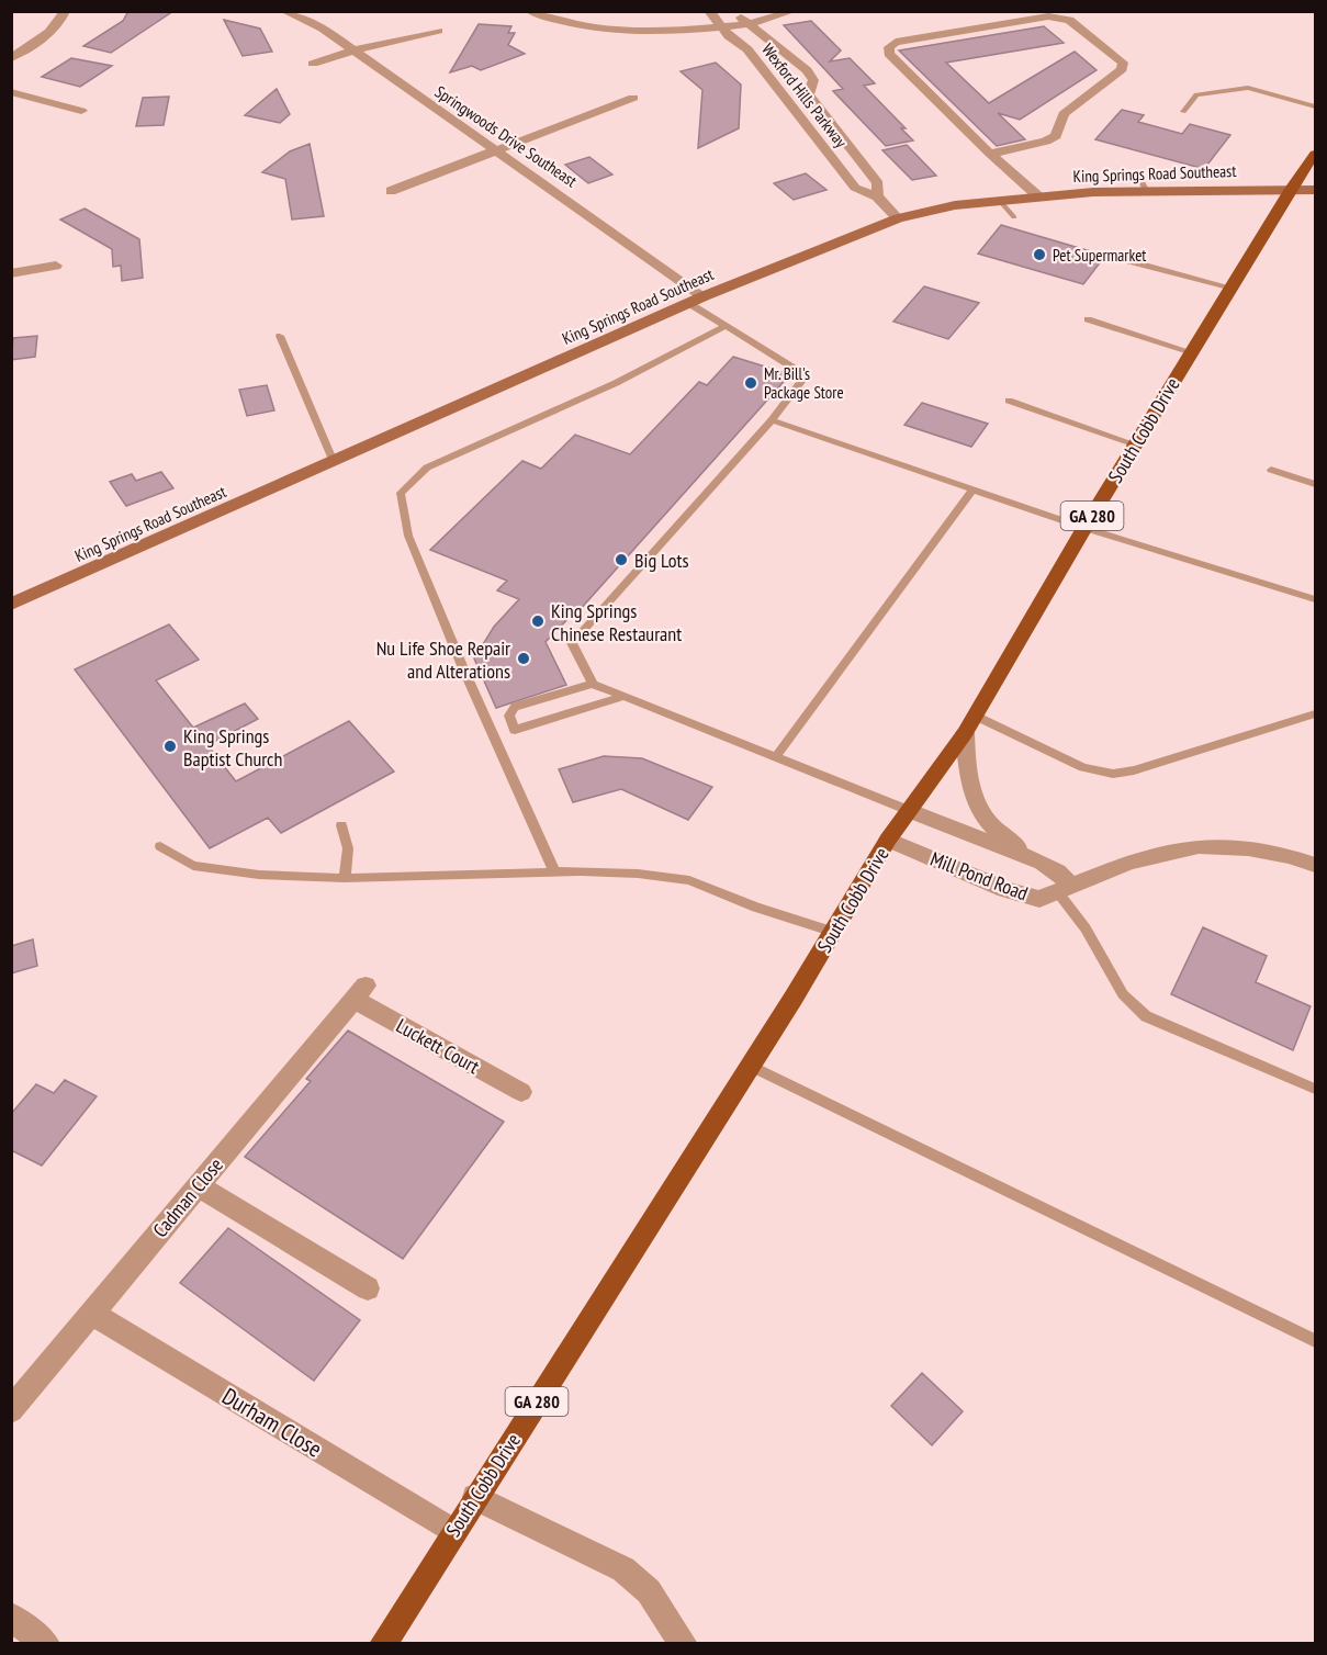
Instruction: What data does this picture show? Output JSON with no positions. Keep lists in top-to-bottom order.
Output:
{
  "streets": {
    "main road": ["South Cobb Drive", "GA 280"],
    "street": [
      "Wexford Hills Parkway",
      "Springwoods Drive Southeast",
      "King Springs Road Southeast",
      "Mill Pond Road",
      "Luckett Court",
      "Cadman Close",
      "Durham Close"
    ]
  },
  "crossings": [
    ["Wexford Hills Parkway", "King Springs Road Southeast"],
    ["Springwoods Drive Southeast", "King Springs Road Southeast"],
    ["King Springs Road Southeast", "South Cobb Drive"],
    ["South Cobb Drive", "Mill Pond Road"],
    ["South Cobb Drive", "Durham Close"],
    ["Luckett Court", "Cadman Close"],
    ["Cadman Close", "Durham Close"]
  ],
  "places": [
    "Pet Supermarket",
    "Mr. Bill's Package Store",
    "Big Lots",
    "King Springs Chinese Restaurant",
    "Nu Life Shoe Repair and Alterations",
    "King Springs Baptist Church"
  ]
}
